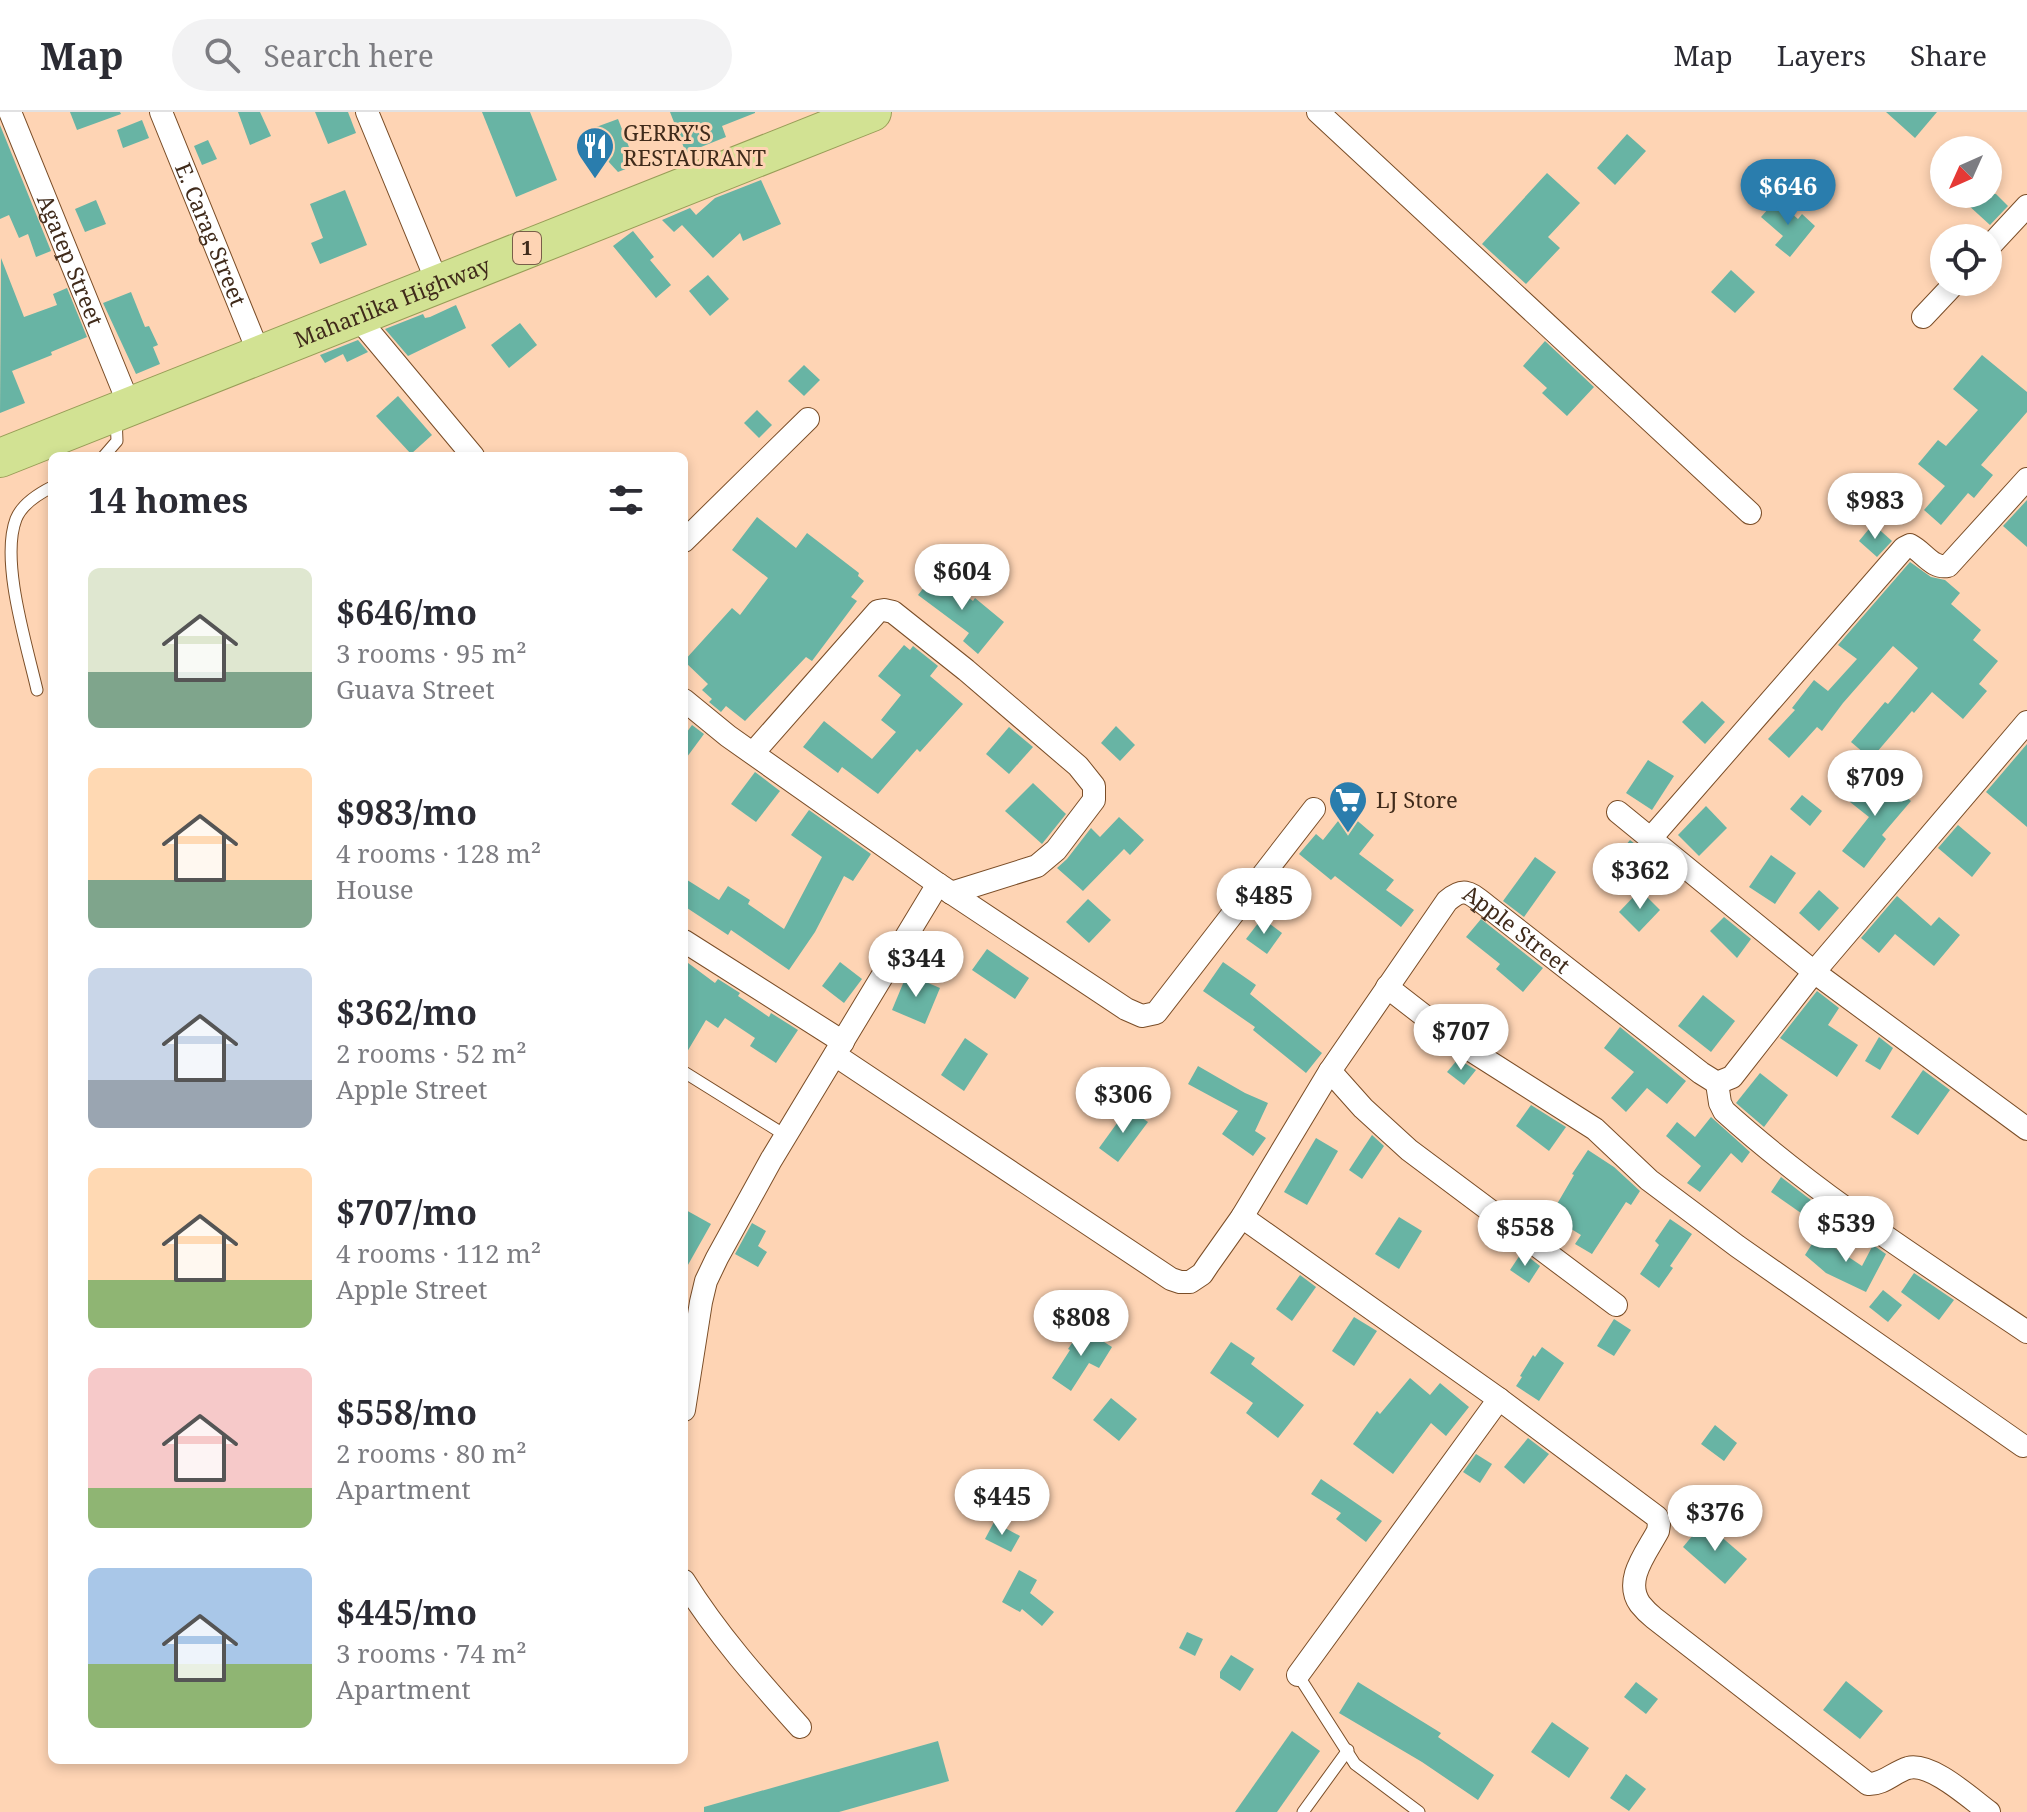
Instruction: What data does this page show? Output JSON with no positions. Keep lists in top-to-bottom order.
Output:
{
  "streets": {
    "highway": ["1", "Maharlika Highway"],
    "street": ["E. Carag Street", "Agatep Street", "Apple Street"]
  },
  "crossings": [
    ["E. Carag Street", "Maharlika Highway"],
    ["Agatep Street", "Maharlika Highway"]
  ],
  "places": {
    "restaurant": ["GERRY'S RESTAURANT"],
    "supermarket": ["LJ Store"]
  },
  "north": "bottom left",
  "page": {
    "header": "Map",
    "search": "Search here",
    "nav": ["Map", "Layers", "Share"],
    "price": [
      "$646",
      "$983",
      "$604",
      "$709",
      "$362",
      "$485",
      "$344",
      "$707",
      "$306",
      "$539",
      "$558",
      "$808",
      "$445",
      "$376"
    ],
    "heading": "14 homes",
    "list": [
      {
        "name": "$646/mo",
        "note": "3 rooms · 95 m² · Guava Street"
      },
      {
        "name": "$983/mo",
        "note": "4 rooms · 128 m² · House"
      },
      {
        "name": "$362/mo",
        "note": "2 rooms · 52 m² · Apple Street"
      },
      {
        "name": "$707/mo",
        "note": "4 rooms · 112 m² · Apple Street"
      },
      {
        "name": "$558/mo",
        "note": "2 rooms · 80 m² · Apartment"
      },
      {
        "name": "$445/mo",
        "note": "3 rooms · 74 m² · Apartment"
      }
    ]
  }
}
